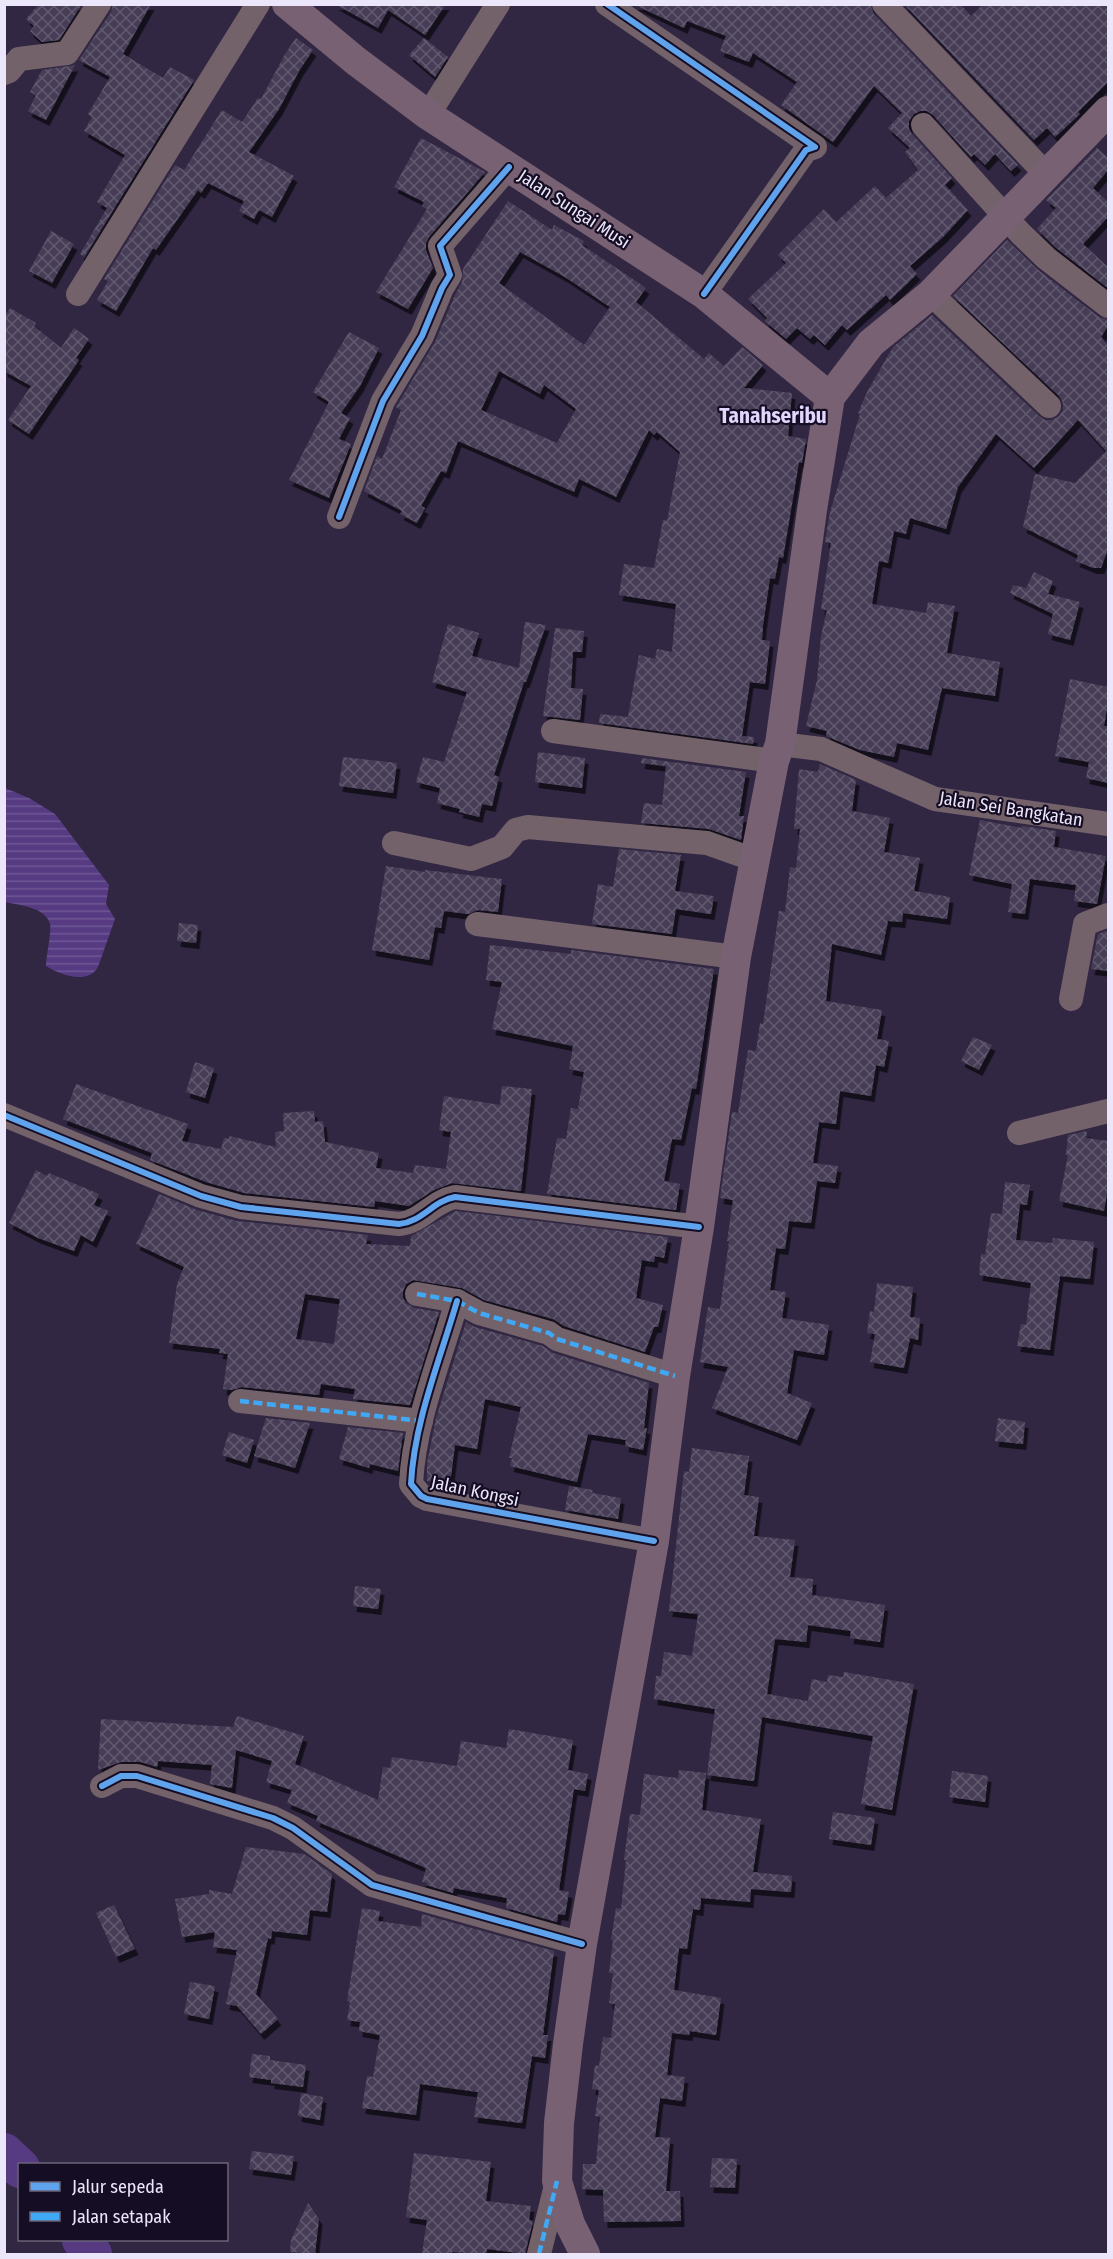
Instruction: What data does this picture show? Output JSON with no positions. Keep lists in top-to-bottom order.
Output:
{
  "streets": {
    "main road": ["Jalan Sungai Musi"],
    "street": ["Jalan Sei Bangkatan", "Jalan Kongsi"]
  },
  "districts": ["Tanahseribu"],
  "legend": ["Jalur sepeda", "Jalan setapak"]
}
